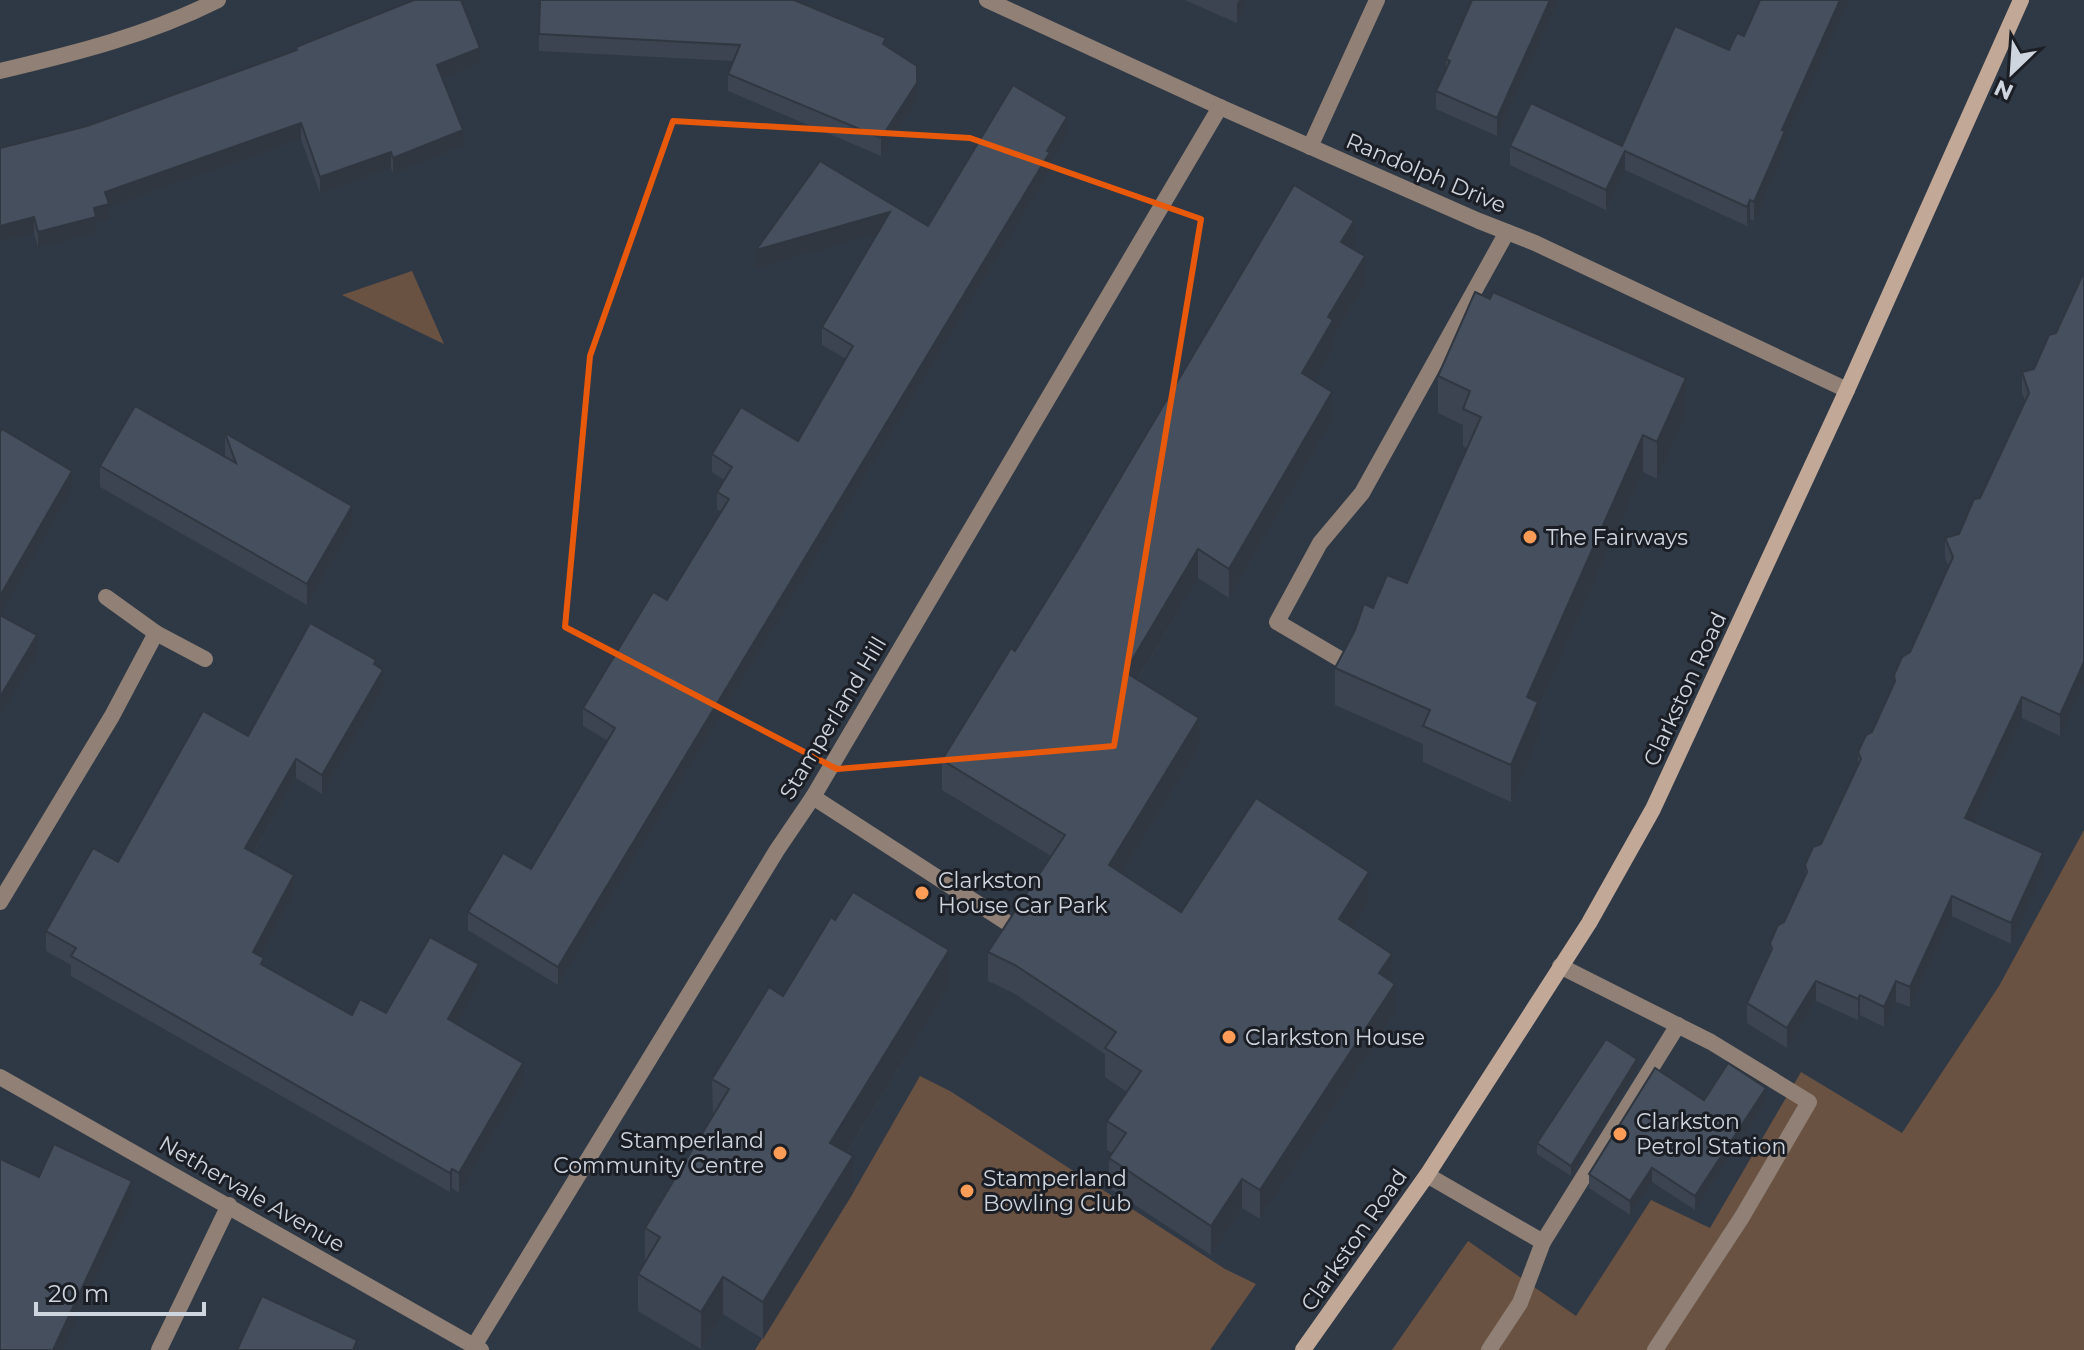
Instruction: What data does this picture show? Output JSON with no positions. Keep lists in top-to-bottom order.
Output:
{
  "streets": {
    "main road": ["Clarkston Road"],
    "street": ["Randolph Drive", "Stamperland Hill", "Nethervale Avenue"]
  },
  "crossings": [
    ["Randolph Drive", "Clarkston Road"],
    ["Randolph Drive", "Stamperland Hill"],
    ["Stamperland Hill", "Nethervale Avenue"]
  ],
  "places": [
    "The Fairways",
    "Clarkston House Car Park",
    "Clarkston House",
    "Clarkston Petrol Station",
    "Stamperland Community Centre",
    "Stamperland Bowling Club"
  ],
  "scale_bar": "20 m",
  "north": "bottom left"
}
